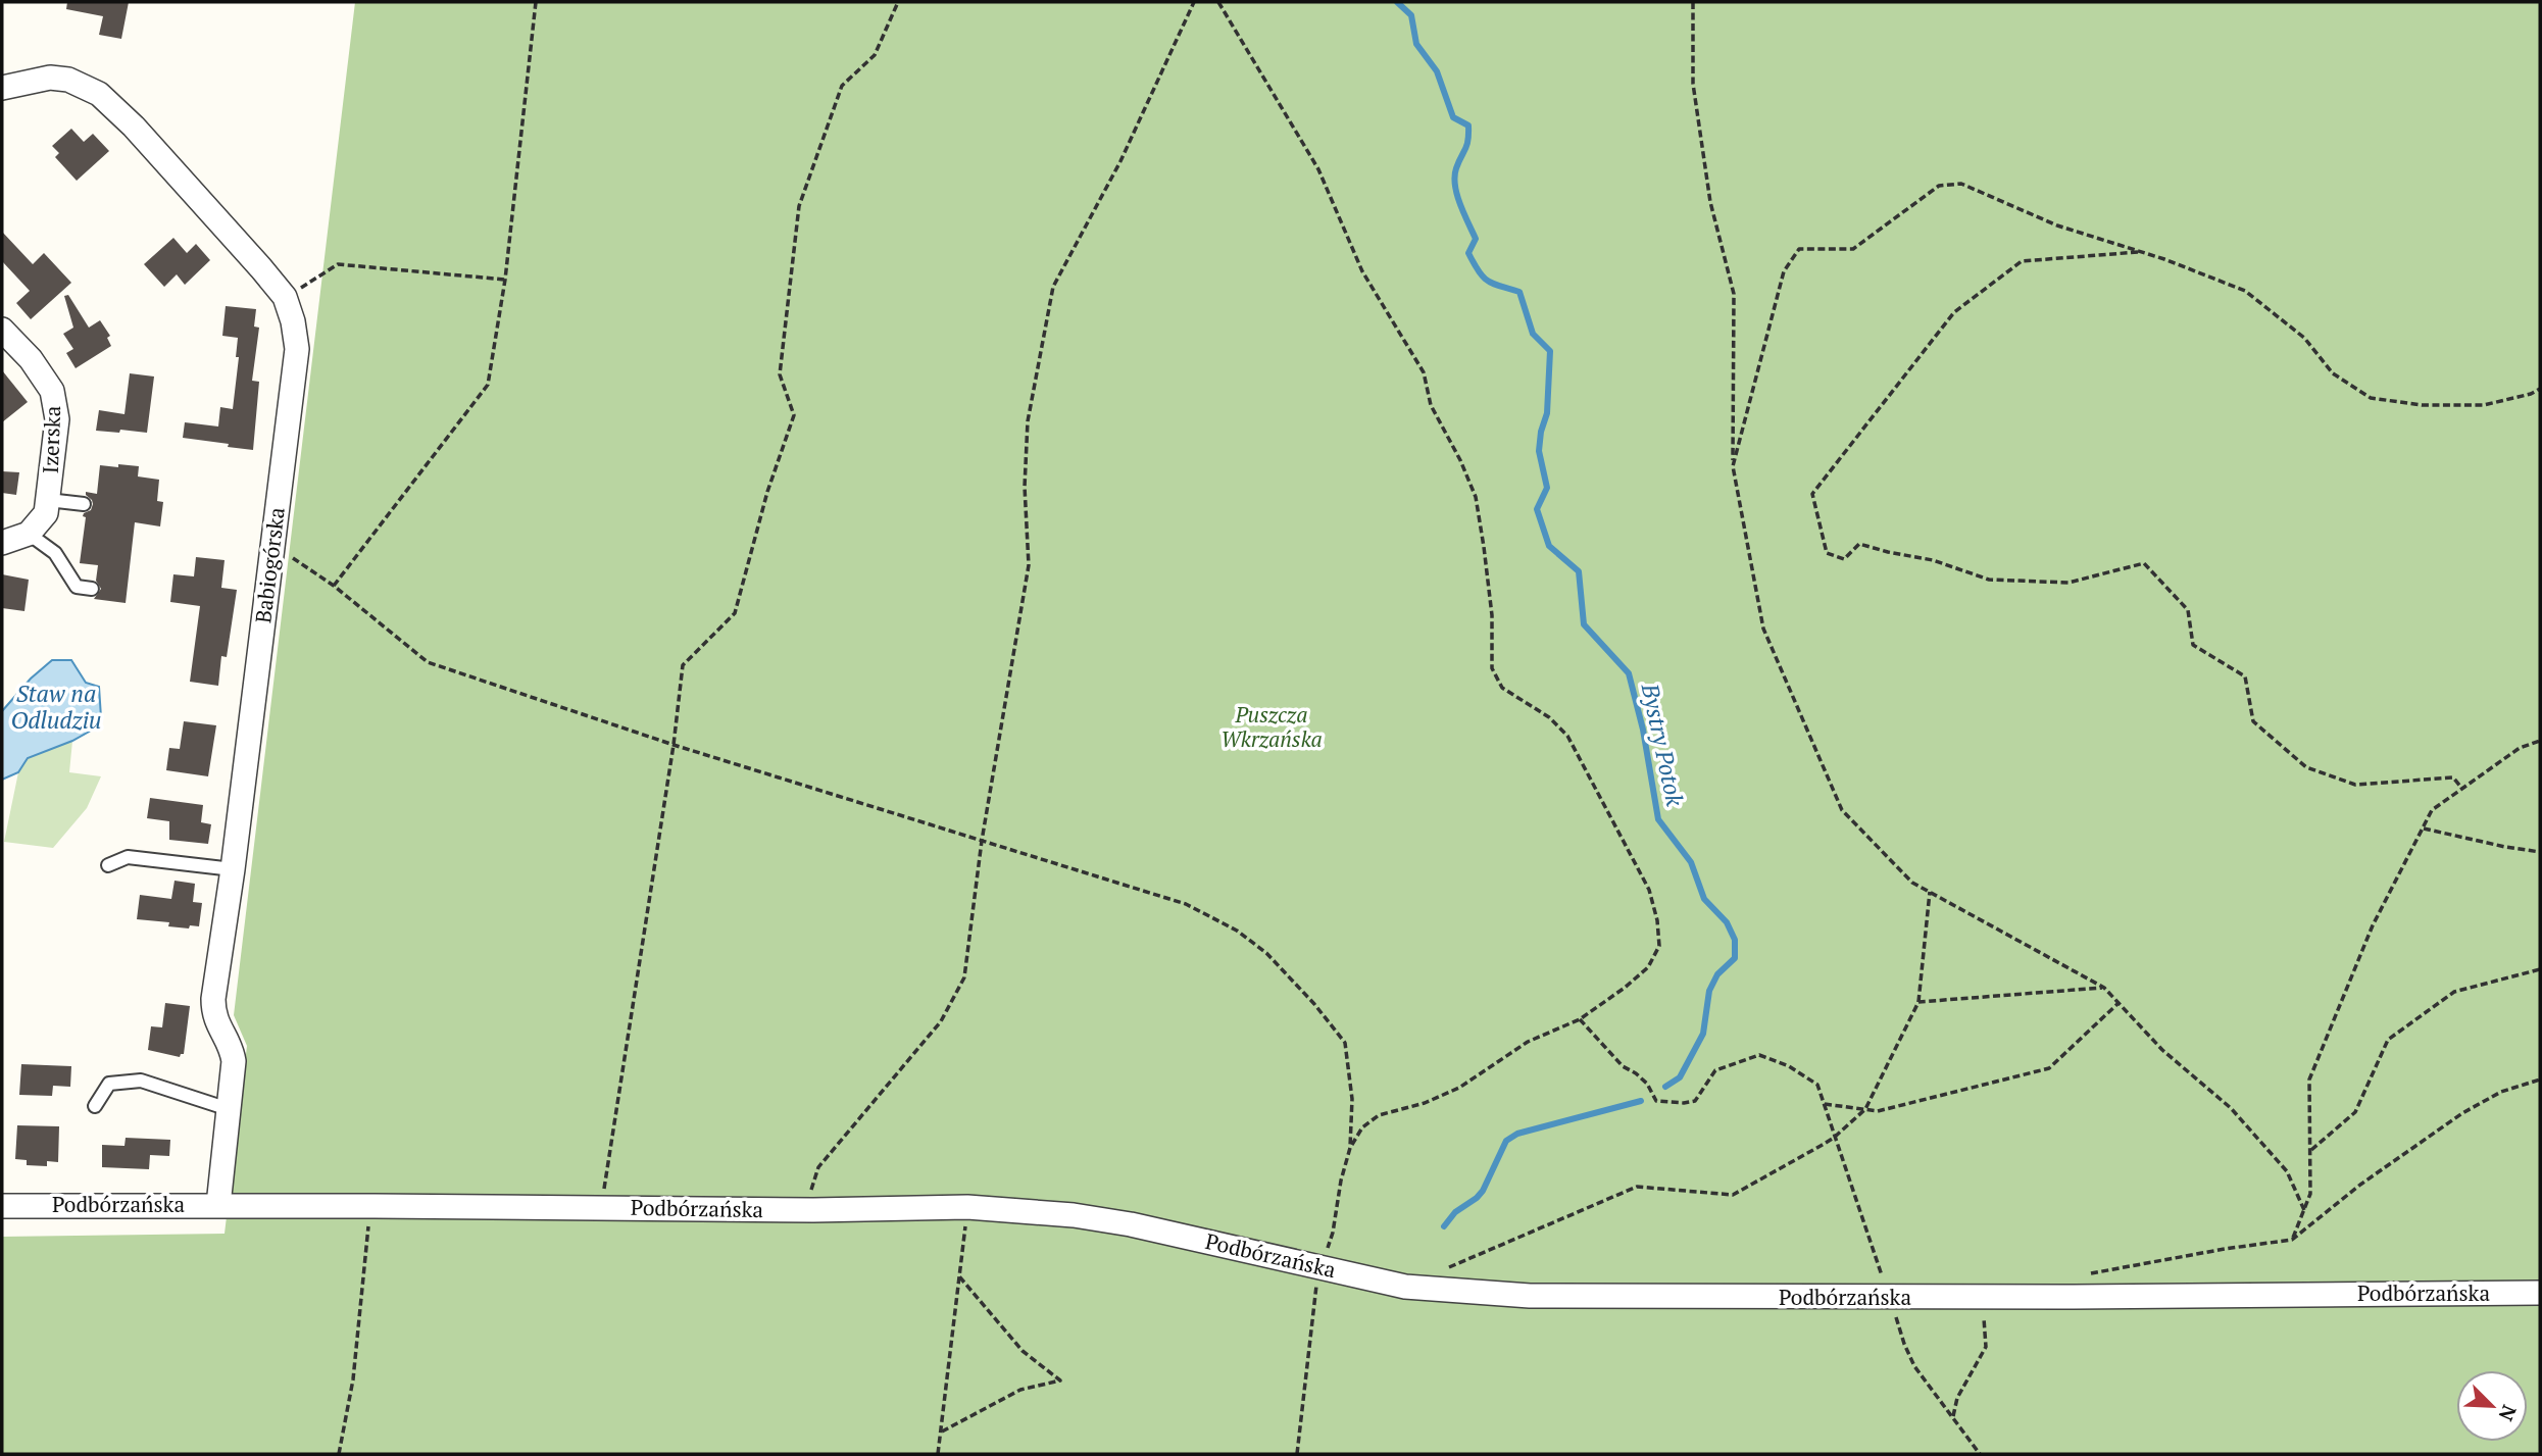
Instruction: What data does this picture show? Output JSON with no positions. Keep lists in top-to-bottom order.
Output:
{
  "streets": {
    "street": ["Izerska", "Babiogórska", "Podbórzańska"]
  },
  "crossings": [
    ["Babiogórska", "Podbórzańska"]
  ],
  "water": ["Staw na Odludziu", "Bystry Potok"],
  "parks": ["Puszcza Wkrzańska"],
  "north": "bottom right"
}
